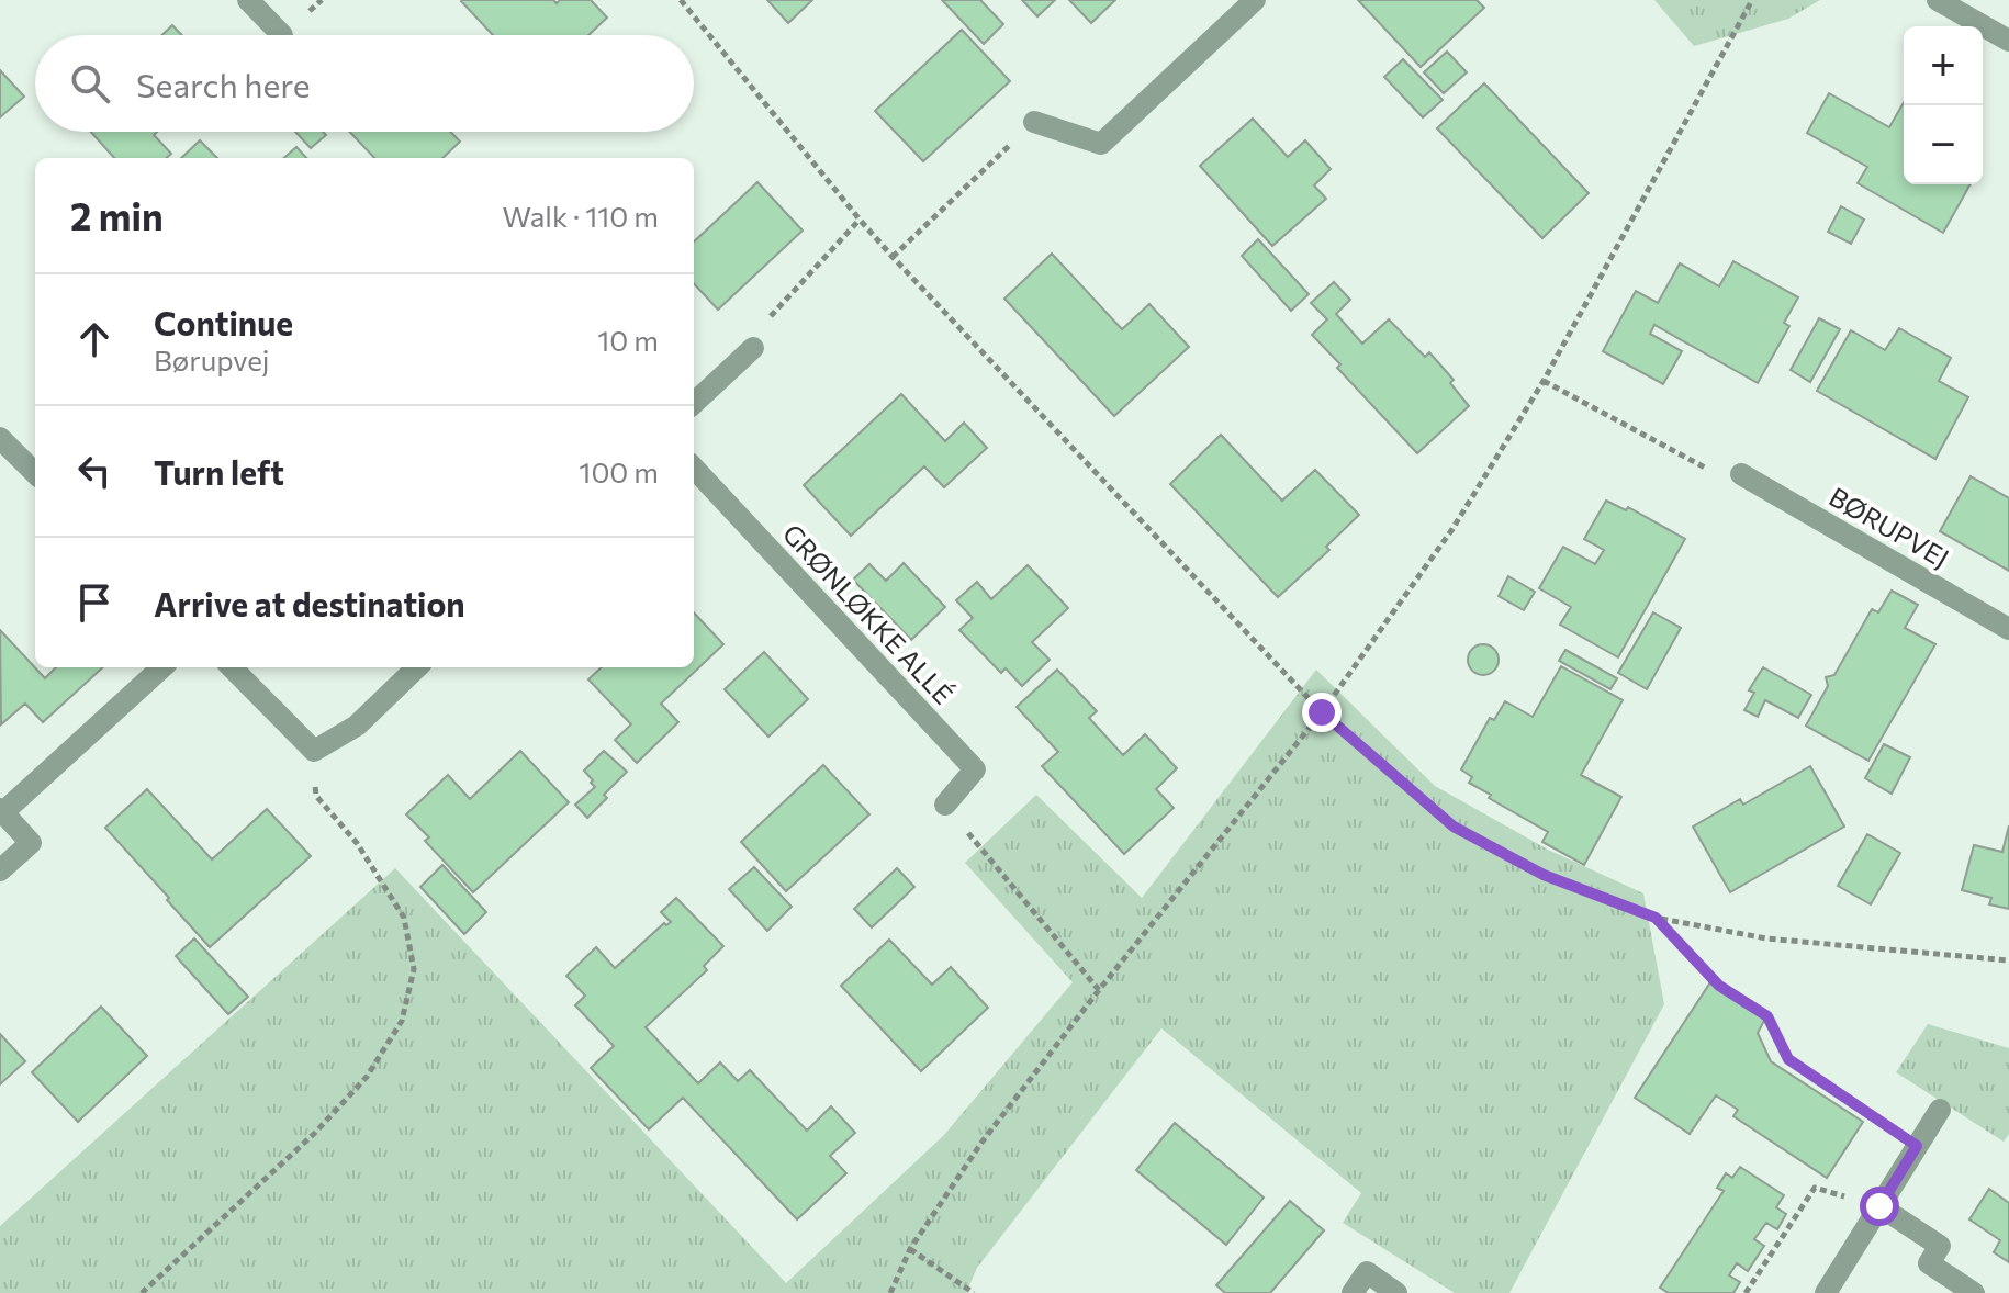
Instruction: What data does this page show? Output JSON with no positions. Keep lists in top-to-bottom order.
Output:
{
  "streets": {
    "street": ["BØRUPVEJ", "GRØNLØKKE ALLÉ"]
  },
  "page": {
    "map_buttons": ["+", "−"],
    "search": "Search here",
    "heading": ["2 min", "Walk · 110 m"],
    "list": [
      ["Continue", "Børupvej", "10 m"],
      ["Turn left", "100 m"],
      "Arrive at destination"
    ]
  }
}
